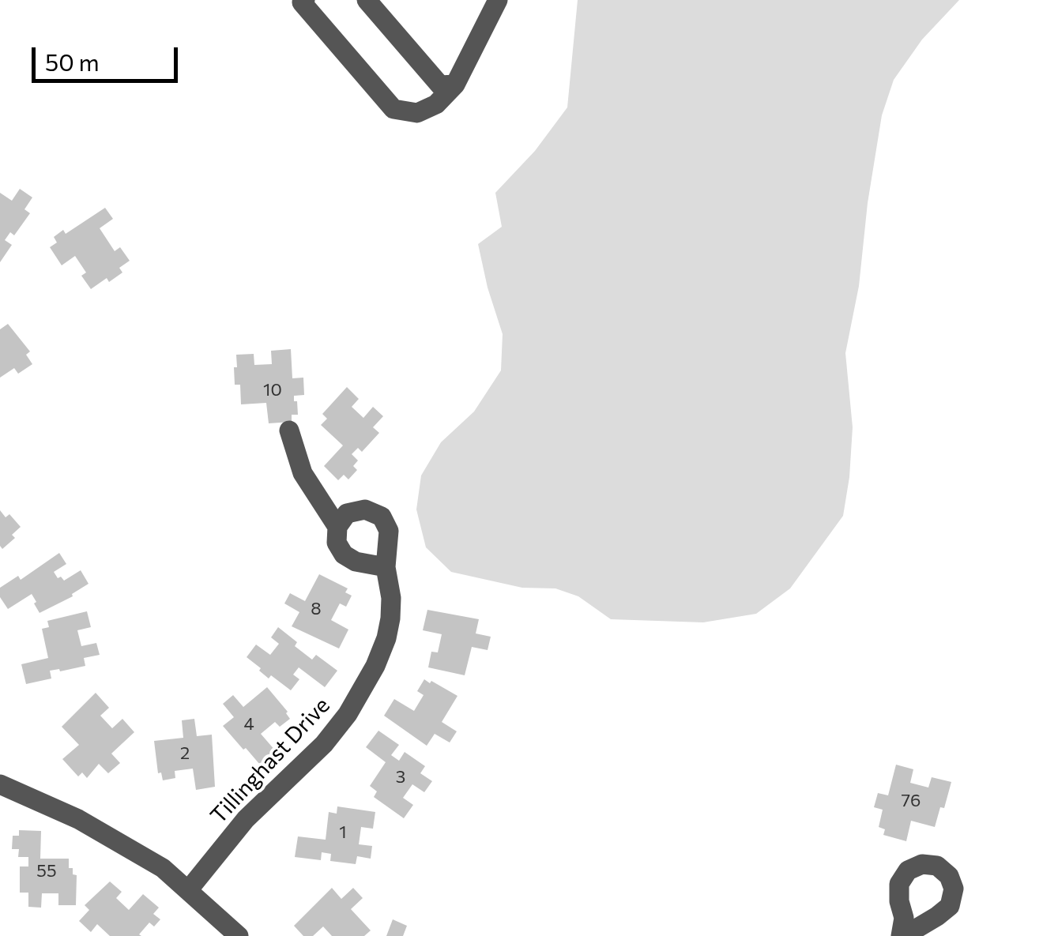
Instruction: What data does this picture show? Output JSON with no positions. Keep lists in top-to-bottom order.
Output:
{
  "streets": {
    "street": ["Tillinghast Drive"]
  },
  "house_numbers": [
    "10",
    "8",
    "4",
    "2",
    "3",
    "76",
    "1",
    "55"
  ],
  "scale_bar": "50 m"
}
